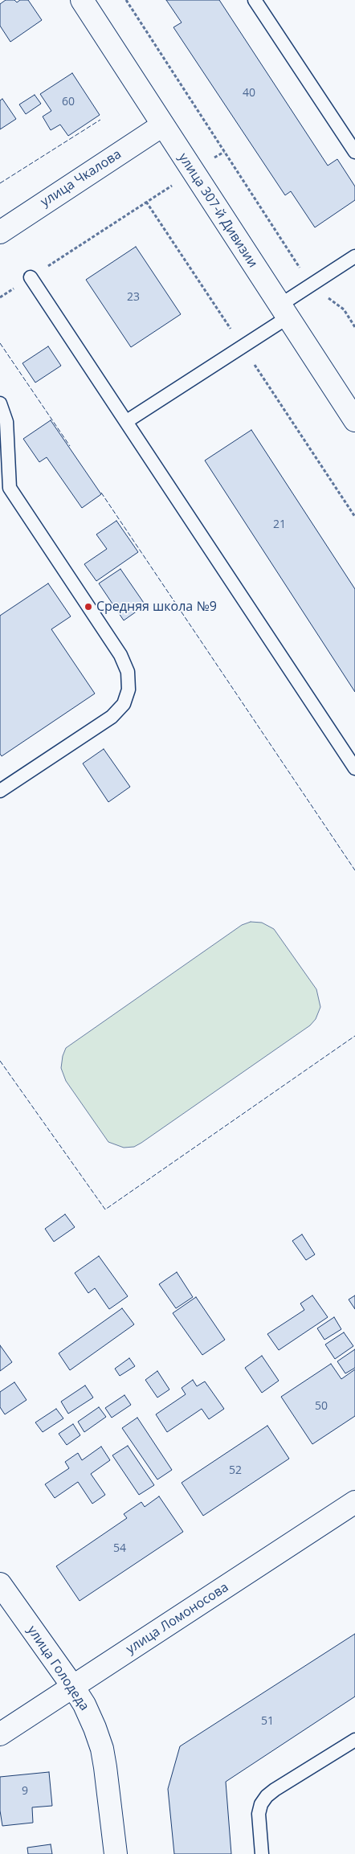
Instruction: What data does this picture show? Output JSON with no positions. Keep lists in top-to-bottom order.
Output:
{
  "streets": {
    "street": [
      "улица Чкалова",
      "улица 307-й Дивизии",
      "улица Ломоносова",
      "улица Голодеда"
    ]
  },
  "crossings": [
    ["улица Чкалова", "улица 307-й Дивизии"],
    ["улица Ломоносова", "улица Голодеда"]
  ],
  "places": ["Средняя школа №9"],
  "house_numbers": [
    "40",
    "60",
    "23",
    "21",
    "50",
    "52",
    "54",
    "51",
    "9"
  ]
}
